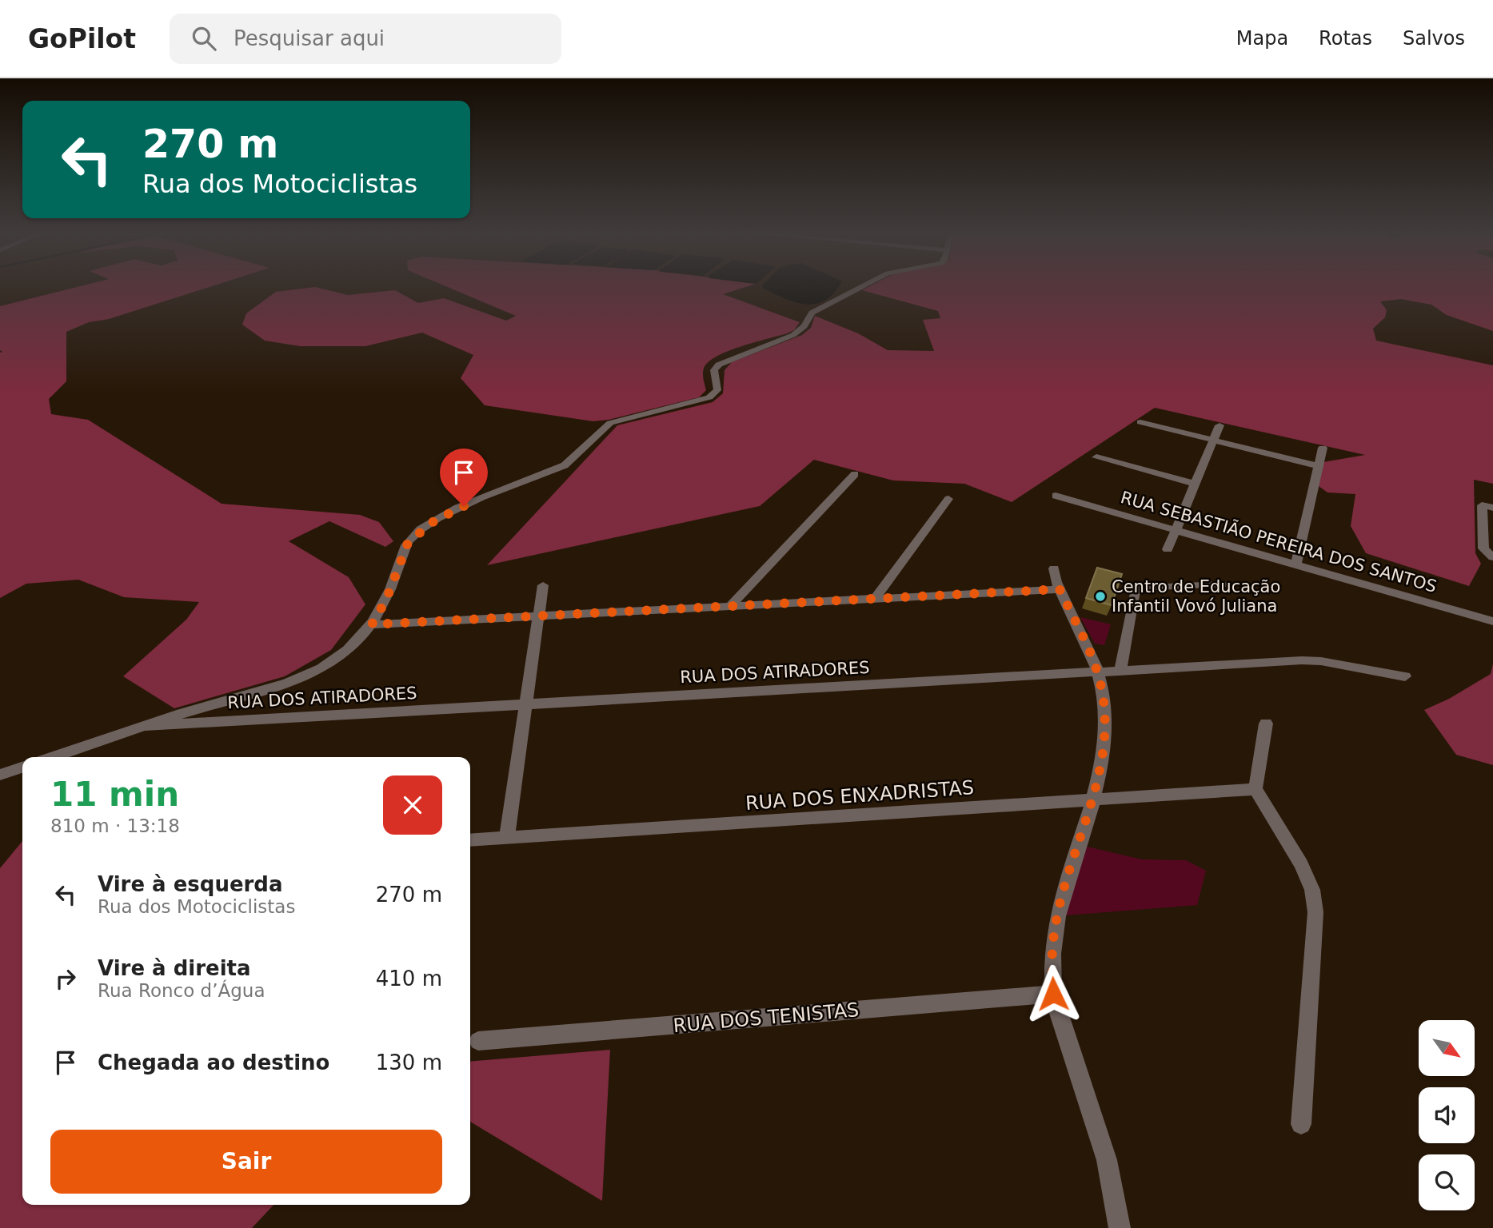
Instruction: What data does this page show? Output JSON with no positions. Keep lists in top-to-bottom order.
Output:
{
  "streets": {
    "street": [
      "RUA SEBASTIÃO PEREIRA DOS SANTOS",
      "RUA DOS ATIRADORES",
      "RUA DOS ENXADRISTAS",
      "RUA DOS TENISTAS"
    ]
  },
  "places": ["Centro de Educação Infantil Vovó Juliana"],
  "north": "bottom right",
  "page": {
    "header": "GoPilot",
    "search": "Pesquisar aqui",
    "nav": ["Mapa", "Rotas", "Salvos"],
    "turn": ["270 m", "Rua dos Motociclistas"],
    "heading": ["11 min", "810 m · 13:18"],
    "list": [
      {
        "name": "Vire à esquerda",
        "note": "Rua dos Motociclistas",
        "value": "270 m"
      },
      {
        "name": "Vire à direita",
        "note": "Rua Ronco d’Água",
        "value": "410 m"
      },
      {
        "name": "Chegada ao destino",
        "value": "130 m"
      }
    ],
    "buttons": "Sair"
  }
}
